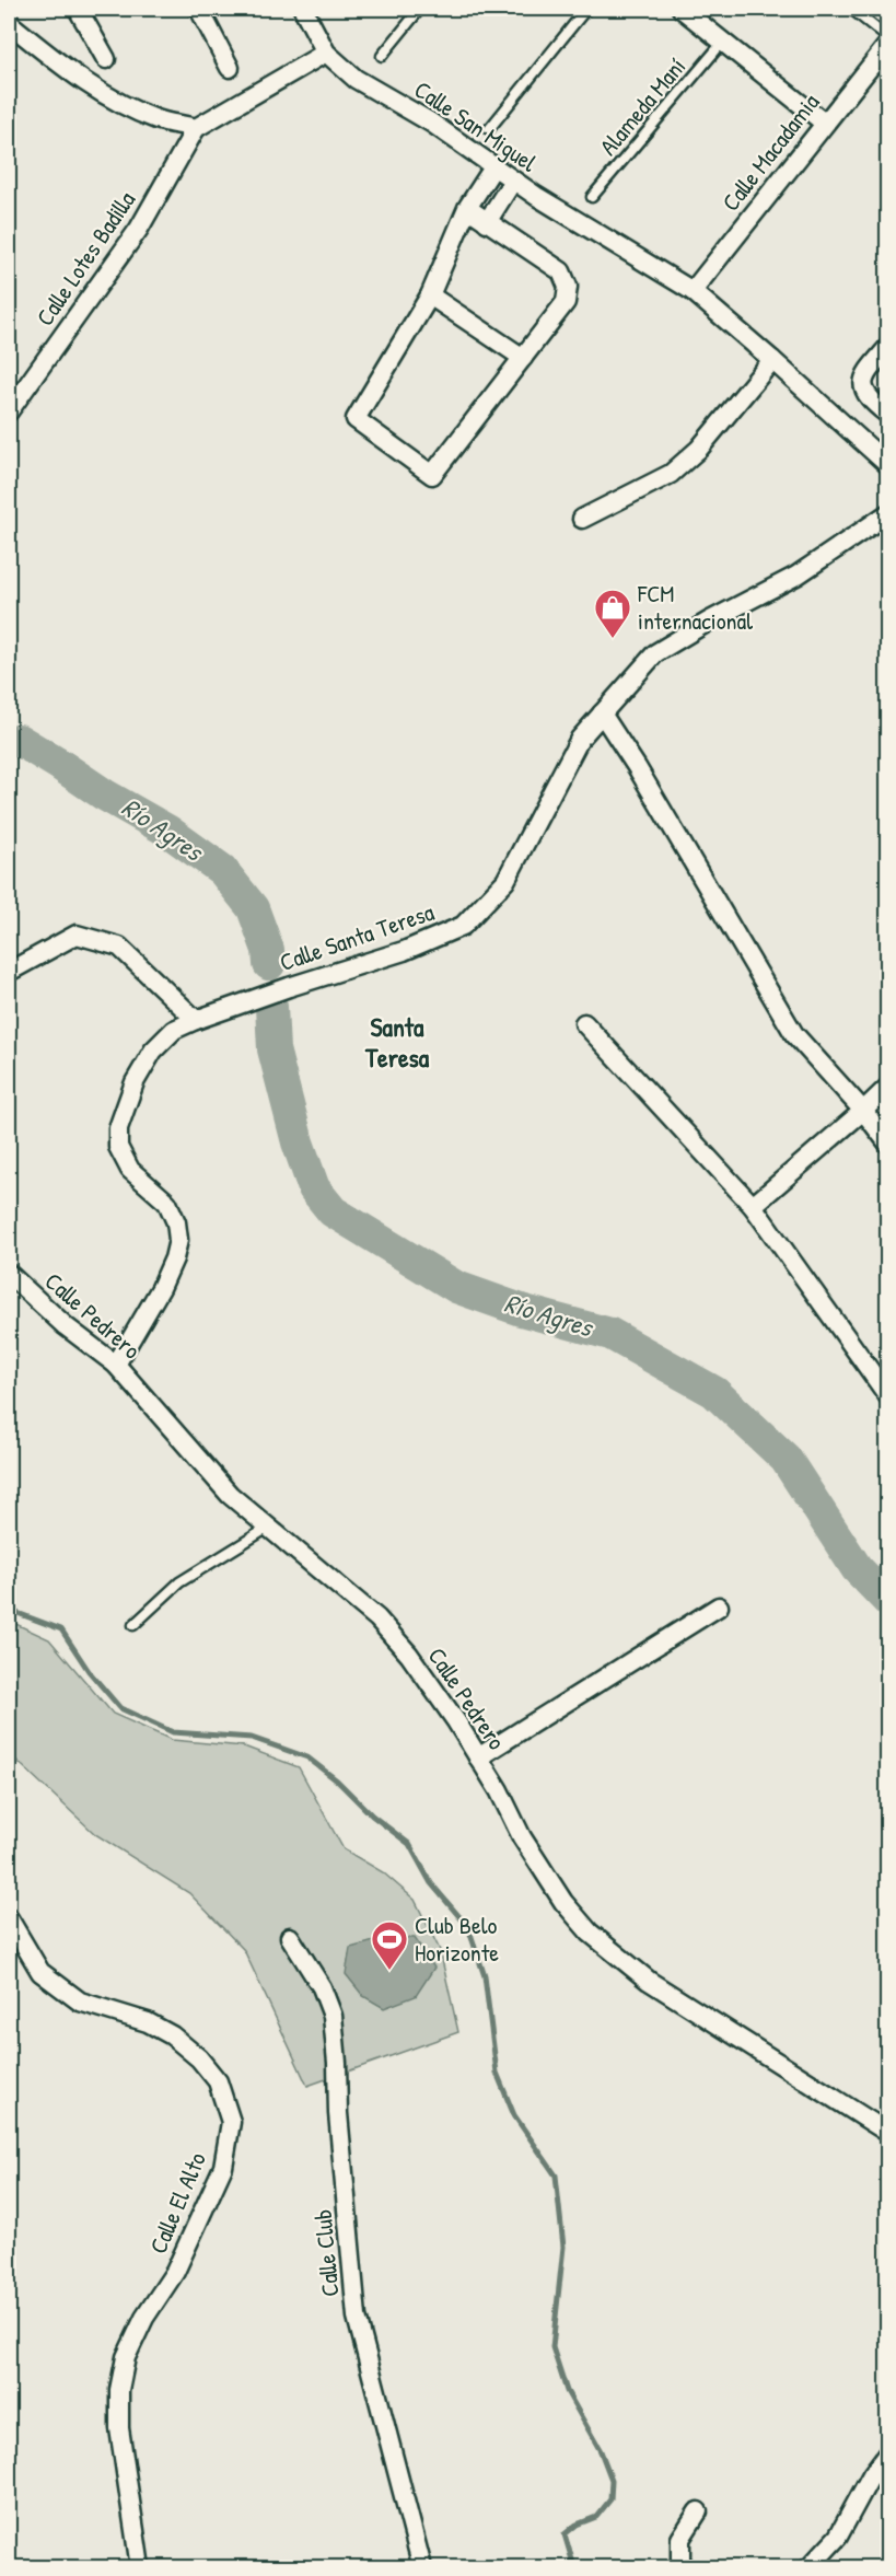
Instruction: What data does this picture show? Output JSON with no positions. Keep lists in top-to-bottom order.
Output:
{
  "streets": {
    "street": [
      "Calle San Miguel",
      "Calle Macadamia",
      "Calle Lotes Badilla",
      "Calle Santa Teresa",
      "Calle Pedrero",
      "Calle El Alto",
      "Calle Club"
    ],
    "lane": ["Alameda Maní"]
  },
  "crossings": [
    ["Calle San Miguel", "Calle Macadamia"],
    ["Calle Santa Teresa", "Calle Pedrero"]
  ],
  "districts": ["Santa Teresa"],
  "water": ["Río Agres"],
  "places": {
    "shop": ["FCM internacional"],
    "sports": ["Club Belo Horizonte"]
  }
}
